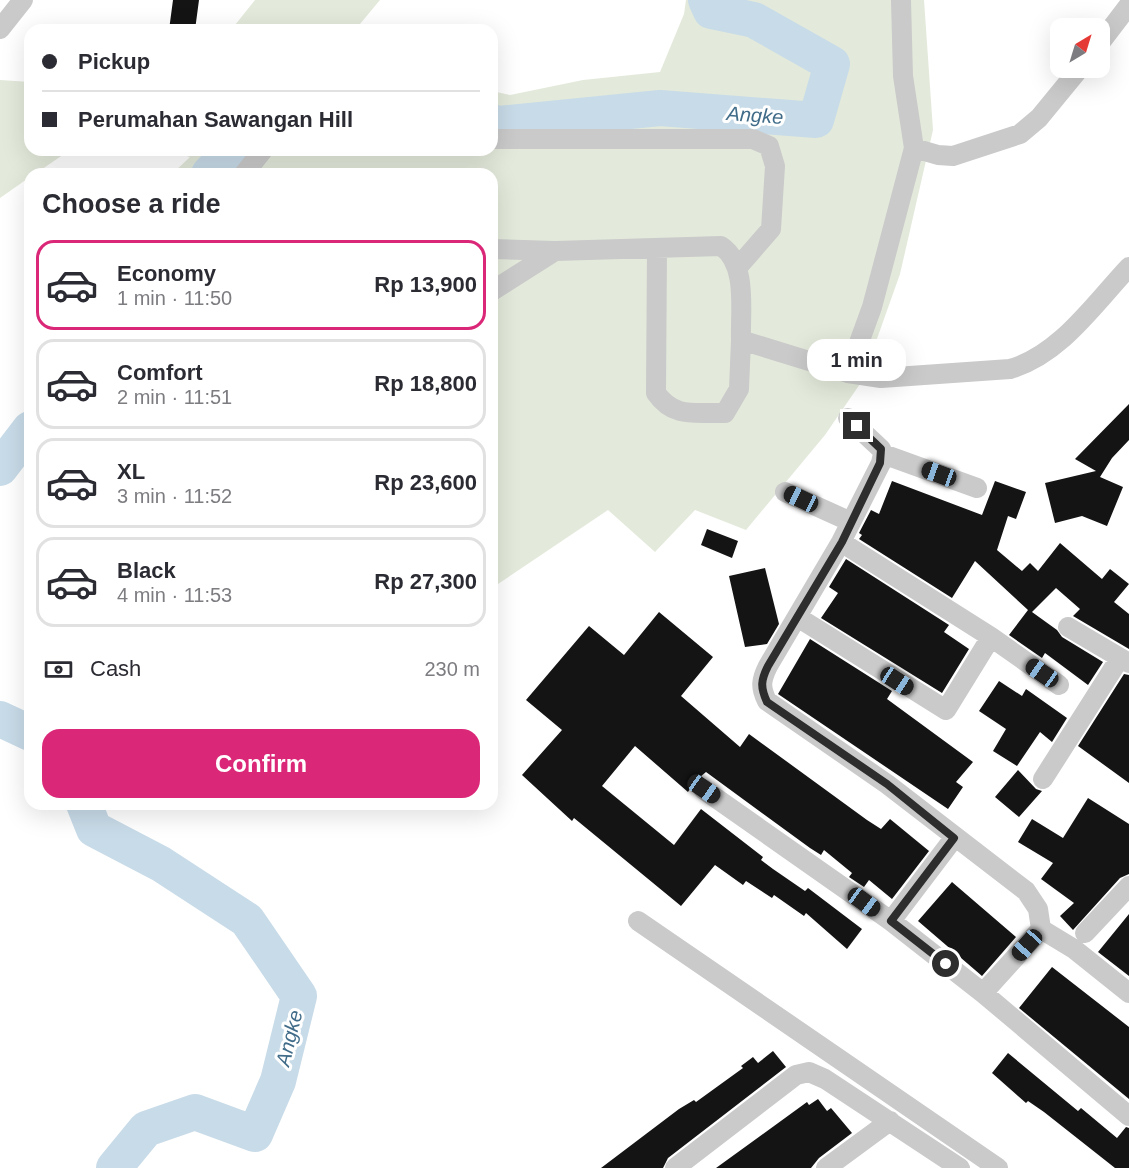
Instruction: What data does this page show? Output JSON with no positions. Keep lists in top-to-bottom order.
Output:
{
  "water": ["Angke"],
  "north": "top right",
  "page": {
    "banner": ["Pickup", "Perumahan Sawangan Hill"],
    "heading": "Choose a ride",
    "list": [
      {
        "name": "Economy",
        "note": "1 min · 11:50",
        "value": "Rp 13,900"
      },
      {
        "name": "Comfort",
        "note": "2 min · 11:51",
        "value": "Rp 18,800"
      },
      {
        "name": "XL",
        "note": "3 min · 11:52",
        "value": "Rp 23,600"
      },
      {
        "name": "Black",
        "note": "4 min · 11:53",
        "value": "Rp 27,300"
      }
    ],
    "bubble": "1 min",
    "pay": ["Cash", "230 m"],
    "buttons": "Confirm"
  }
}
